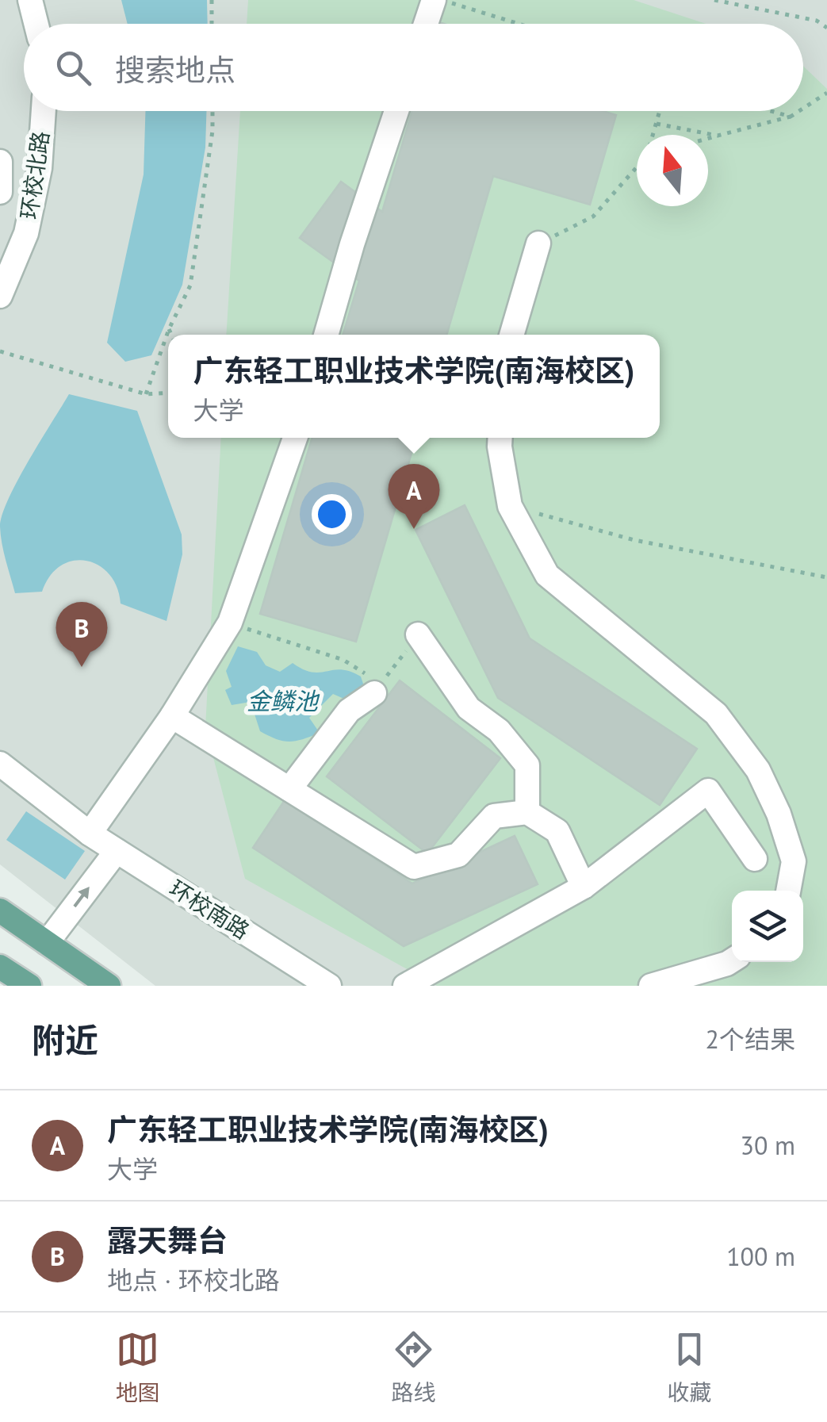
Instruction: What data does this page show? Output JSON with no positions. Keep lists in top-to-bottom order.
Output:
{
  "streets": {
    "street": ["环校北路", "环校南路"]
  },
  "water": ["金鳞池"],
  "north": "top",
  "page": {
    "search": "搜索地点",
    "popup": ["广东轻工职业技术学院(南海校区)", "大学"],
    "pins": ["A", "B"],
    "heading": ["附近", "2个结果"],
    "list": [
      {
        "mark": "A",
        "name": "广东轻工职业技术学院(南海校区)",
        "note": "大学",
        "value": "30 m"
      },
      {
        "mark": "B",
        "name": "露天舞台",
        "note": "地点 · 环校北路",
        "value": "100 m"
      }
    ],
    "nav": ["地图", "路线", "收藏"]
  }
}
